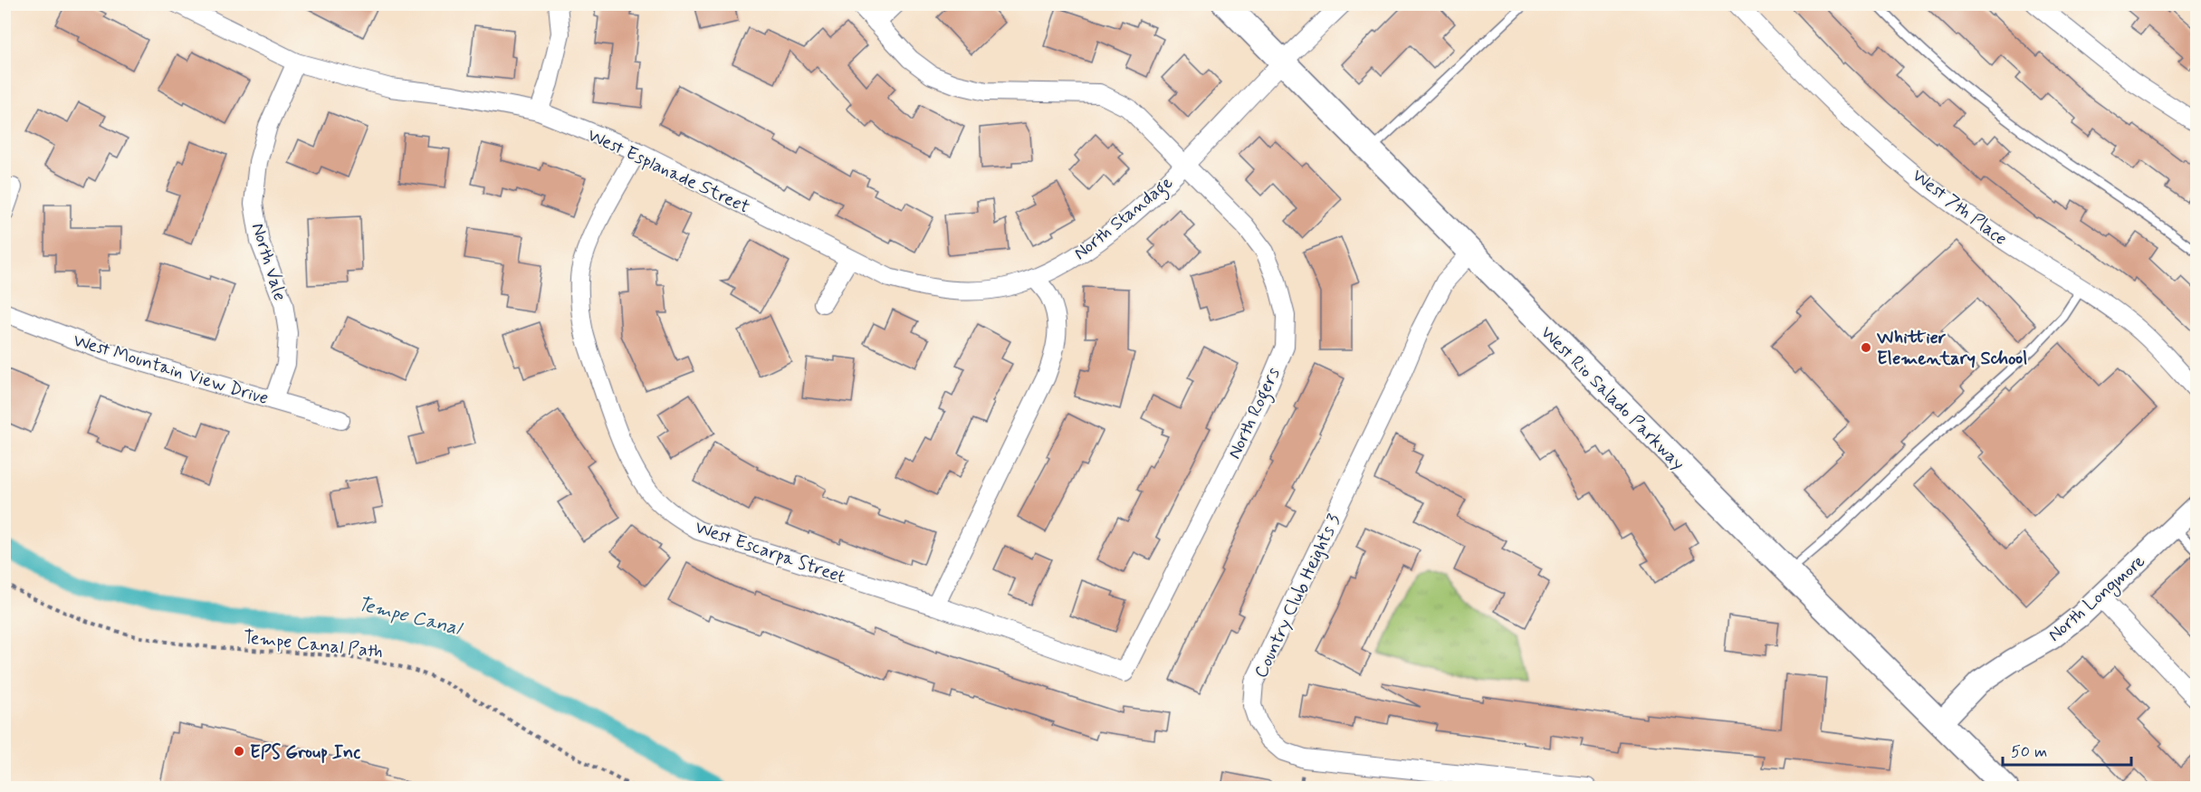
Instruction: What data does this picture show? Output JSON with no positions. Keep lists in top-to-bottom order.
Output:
{
  "streets": {
    "main road": ["West Rio Salado Parkway"],
    "street": [
      "West Esplanade Street",
      "West 7th Place",
      "North Standage",
      "North Vale",
      "West Mountain View Drive",
      "North Rogers",
      "West Escarpa Street",
      "Country Club Heights 3",
      "North Longmore"
    ],
    "path": ["Tempe Canal Path"]
  },
  "crossings": [
    ["West Esplanade Street", "North Standage"],
    ["West Esplanade Street", "North Vale"],
    ["West Esplanade Street", "West Escarpa Street"],
    ["North Standage", "West Rio Salado Parkway"],
    ["North Standage", "North Rogers"],
    ["North Vale", "West Mountain View Drive"],
    ["West Rio Salado Parkway", "Country Club Heights 3"],
    ["West Rio Salado Parkway", "North Longmore"],
    ["North Rogers", "West Escarpa Street"]
  ],
  "water": ["Tempe Canal"],
  "places": ["Whittier Elementary School", "EPS Group Inc"],
  "scale_bar": "50 m"
}
